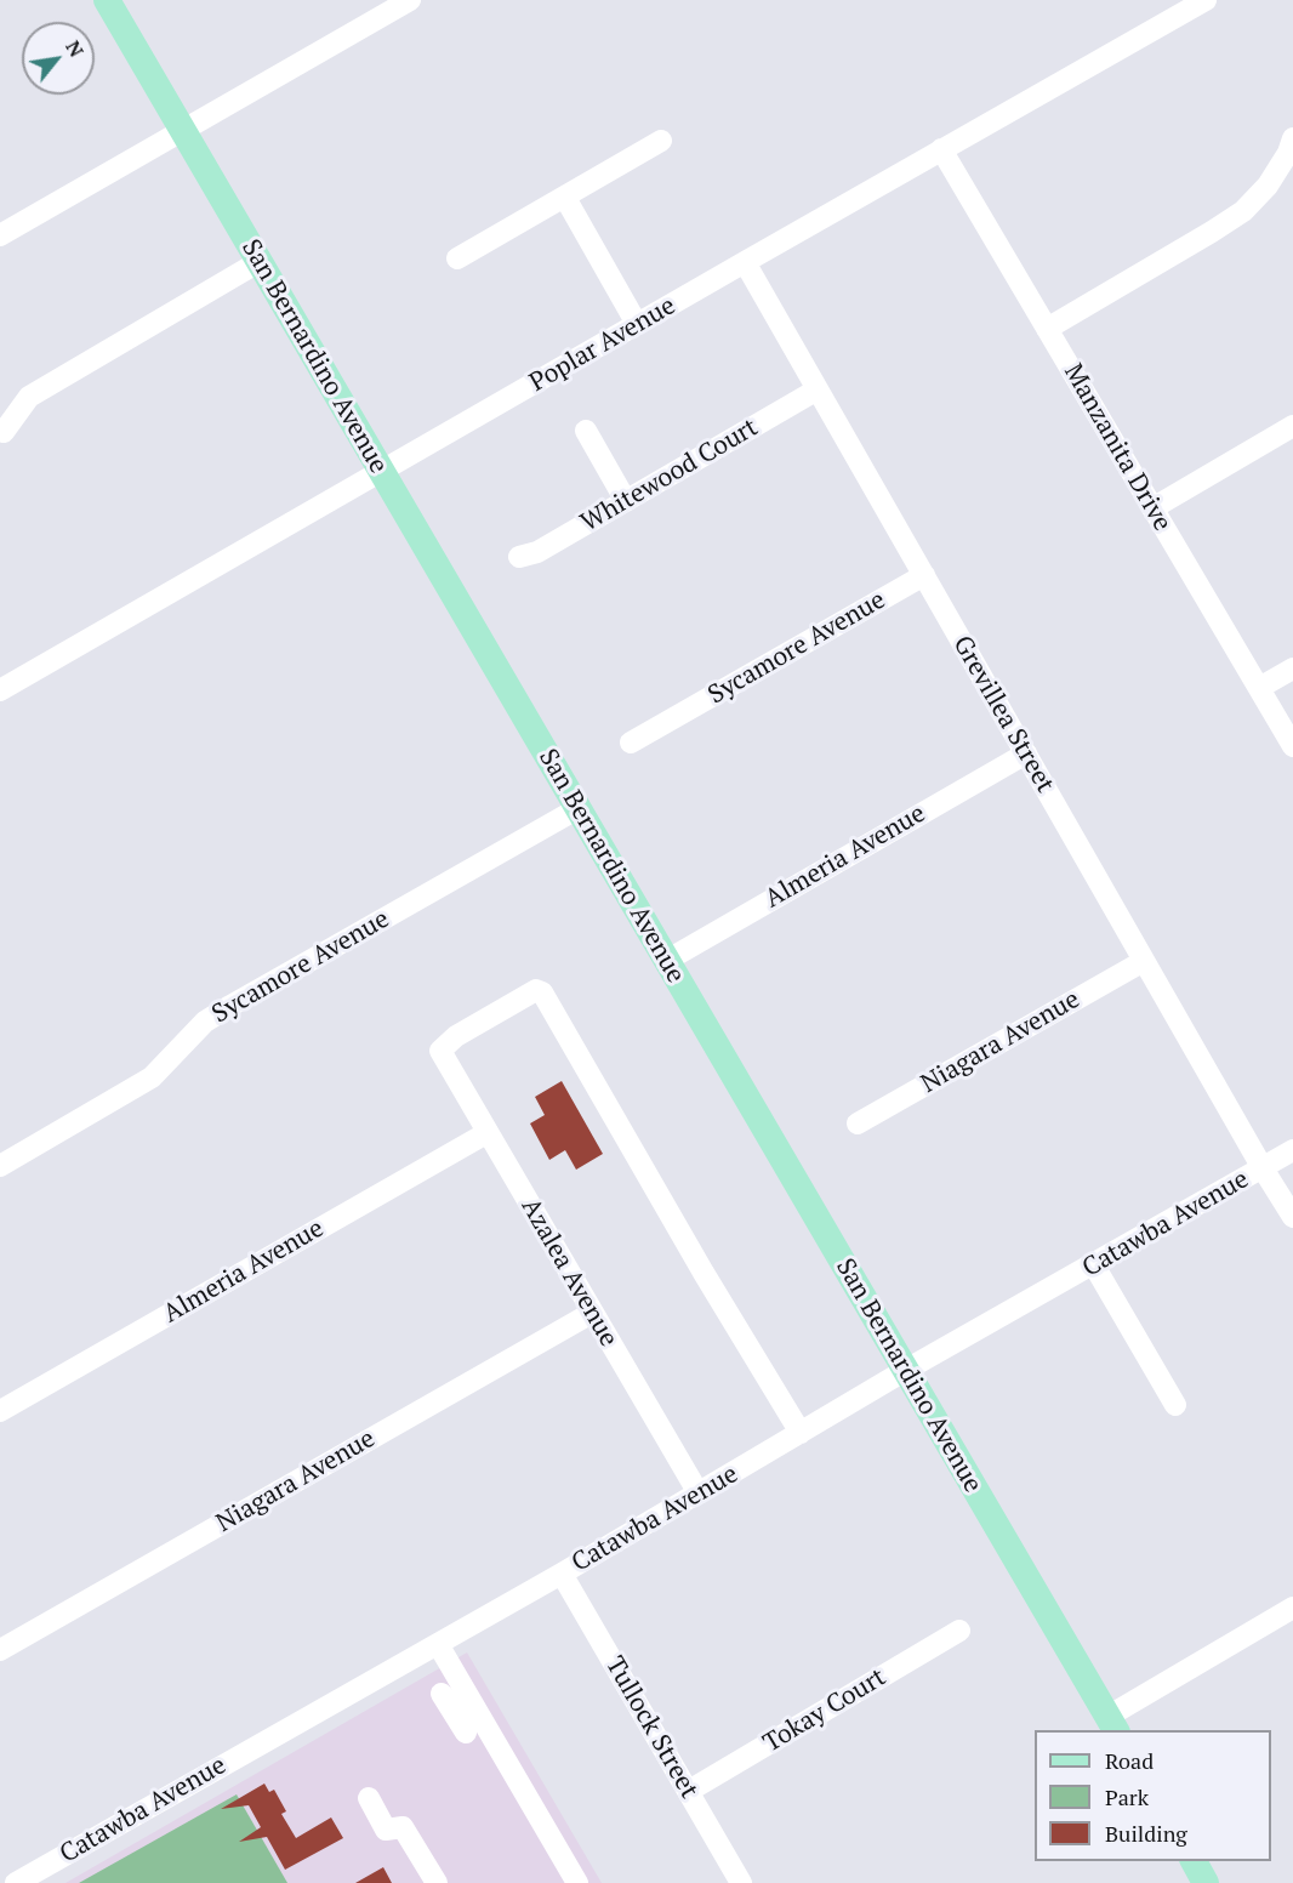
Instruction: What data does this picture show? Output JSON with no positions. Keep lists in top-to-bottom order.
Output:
{
  "streets": {
    "main road": ["San Bernardino Avenue"],
    "street": [
      "Poplar Avenue",
      "Manzanita Drive",
      "Whitewood Court",
      "Sycamore Avenue",
      "Grevillea Street",
      "Almeria Avenue",
      "Niagara Avenue",
      "Catawba Avenue",
      "Azalea Avenue",
      "Tokay Court",
      "Tullock Street"
    ]
  },
  "crossings": [
    ["Poplar Avenue", "San Bernardino Avenue"],
    ["Poplar Avenue", "Manzanita Drive"],
    ["Poplar Avenue", "Grevillea Street"],
    ["San Bernardino Avenue", "Sycamore Avenue"],
    ["San Bernardino Avenue", "Almeria Avenue"],
    ["San Bernardino Avenue", "Catawba Avenue"],
    ["Whitewood Court", "Grevillea Street"],
    ["Sycamore Avenue", "Grevillea Street"],
    ["Grevillea Street", "Almeria Avenue"],
    ["Grevillea Street", "Niagara Avenue"],
    ["Grevillea Street", "Catawba Avenue"],
    ["Almeria Avenue", "Azalea Avenue"],
    ["Niagara Avenue", "Azalea Avenue"],
    ["Catawba Avenue", "Azalea Avenue"],
    ["Catawba Avenue", "Tullock Street"],
    ["Tokay Court", "Tullock Street"]
  ],
  "legend": ["Road", "Park", "Building"],
  "north": "top right"
}
